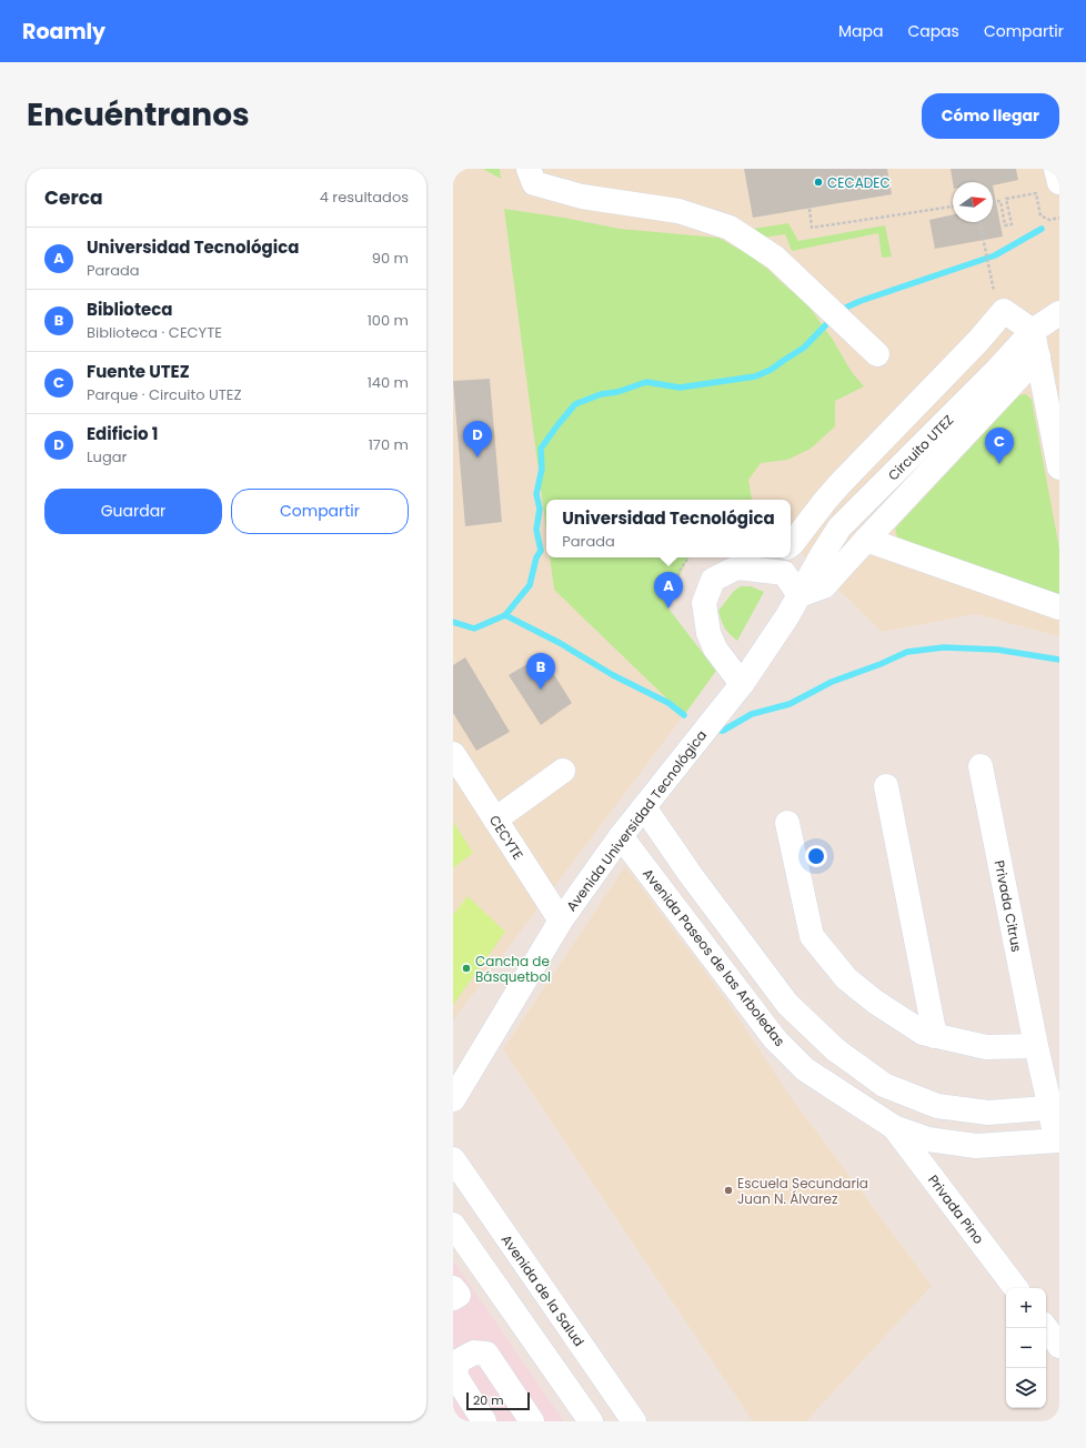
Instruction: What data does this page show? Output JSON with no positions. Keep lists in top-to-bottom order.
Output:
{
  "streets": {
    "street": [
      "Circuito UTEZ",
      "Avenida Universidad Tecnológica",
      "CECYTE",
      "Privada Citrus",
      "Avenida Paseos de las Arboledas",
      "Privada Pino",
      "Avenida de la Salud"
    ]
  },
  "crossings": [
    ["Circuito UTEZ", "Avenida Universidad Tecnológica"],
    ["Avenida Universidad Tecnológica", "CECYTE"],
    ["Avenida Universidad Tecnológica", "Avenida Paseos de las Arboledas"],
    ["Privada Citrus", "Avenida Paseos de las Arboledas"],
    ["Avenida Paseos de las Arboledas", "Privada Pino"]
  ],
  "places": ["CECADEC", "Cancha de Básquetbol", "Escuela Secundaria Juan N. Álvarez"],
  "scale_bar": "20 m",
  "north": "right",
  "page": {
    "header": "Roamly",
    "nav": ["Mapa", "Capas", "Compartir"],
    "title": "Encuéntranos",
    "buttons": [
      "Cómo llegar",
      ["Guardar", "Compartir"]
    ],
    "heading": ["Cerca", "4 resultados"],
    "list": [
      {
        "mark": "A",
        "name": "Universidad Tecnológica",
        "note": "Parada",
        "value": "90 m"
      },
      {
        "mark": "B",
        "name": "Biblioteca",
        "note": "Biblioteca · CECYTE",
        "value": "100 m"
      },
      {
        "mark": "C",
        "name": "Fuente UTEZ",
        "note": "Parque · Circuito UTEZ",
        "value": "140 m"
      },
      {
        "mark": "D",
        "name": "Edificio 1",
        "note": "Lugar",
        "value": "170 m"
      }
    ],
    "pins": [
      "D",
      "C",
      "A",
      "B"
    ],
    "popup": ["Universidad Tecnológica", "Parada"],
    "map_buttons": ["+", "−"],
    "scale": "20 m"
  }
}
